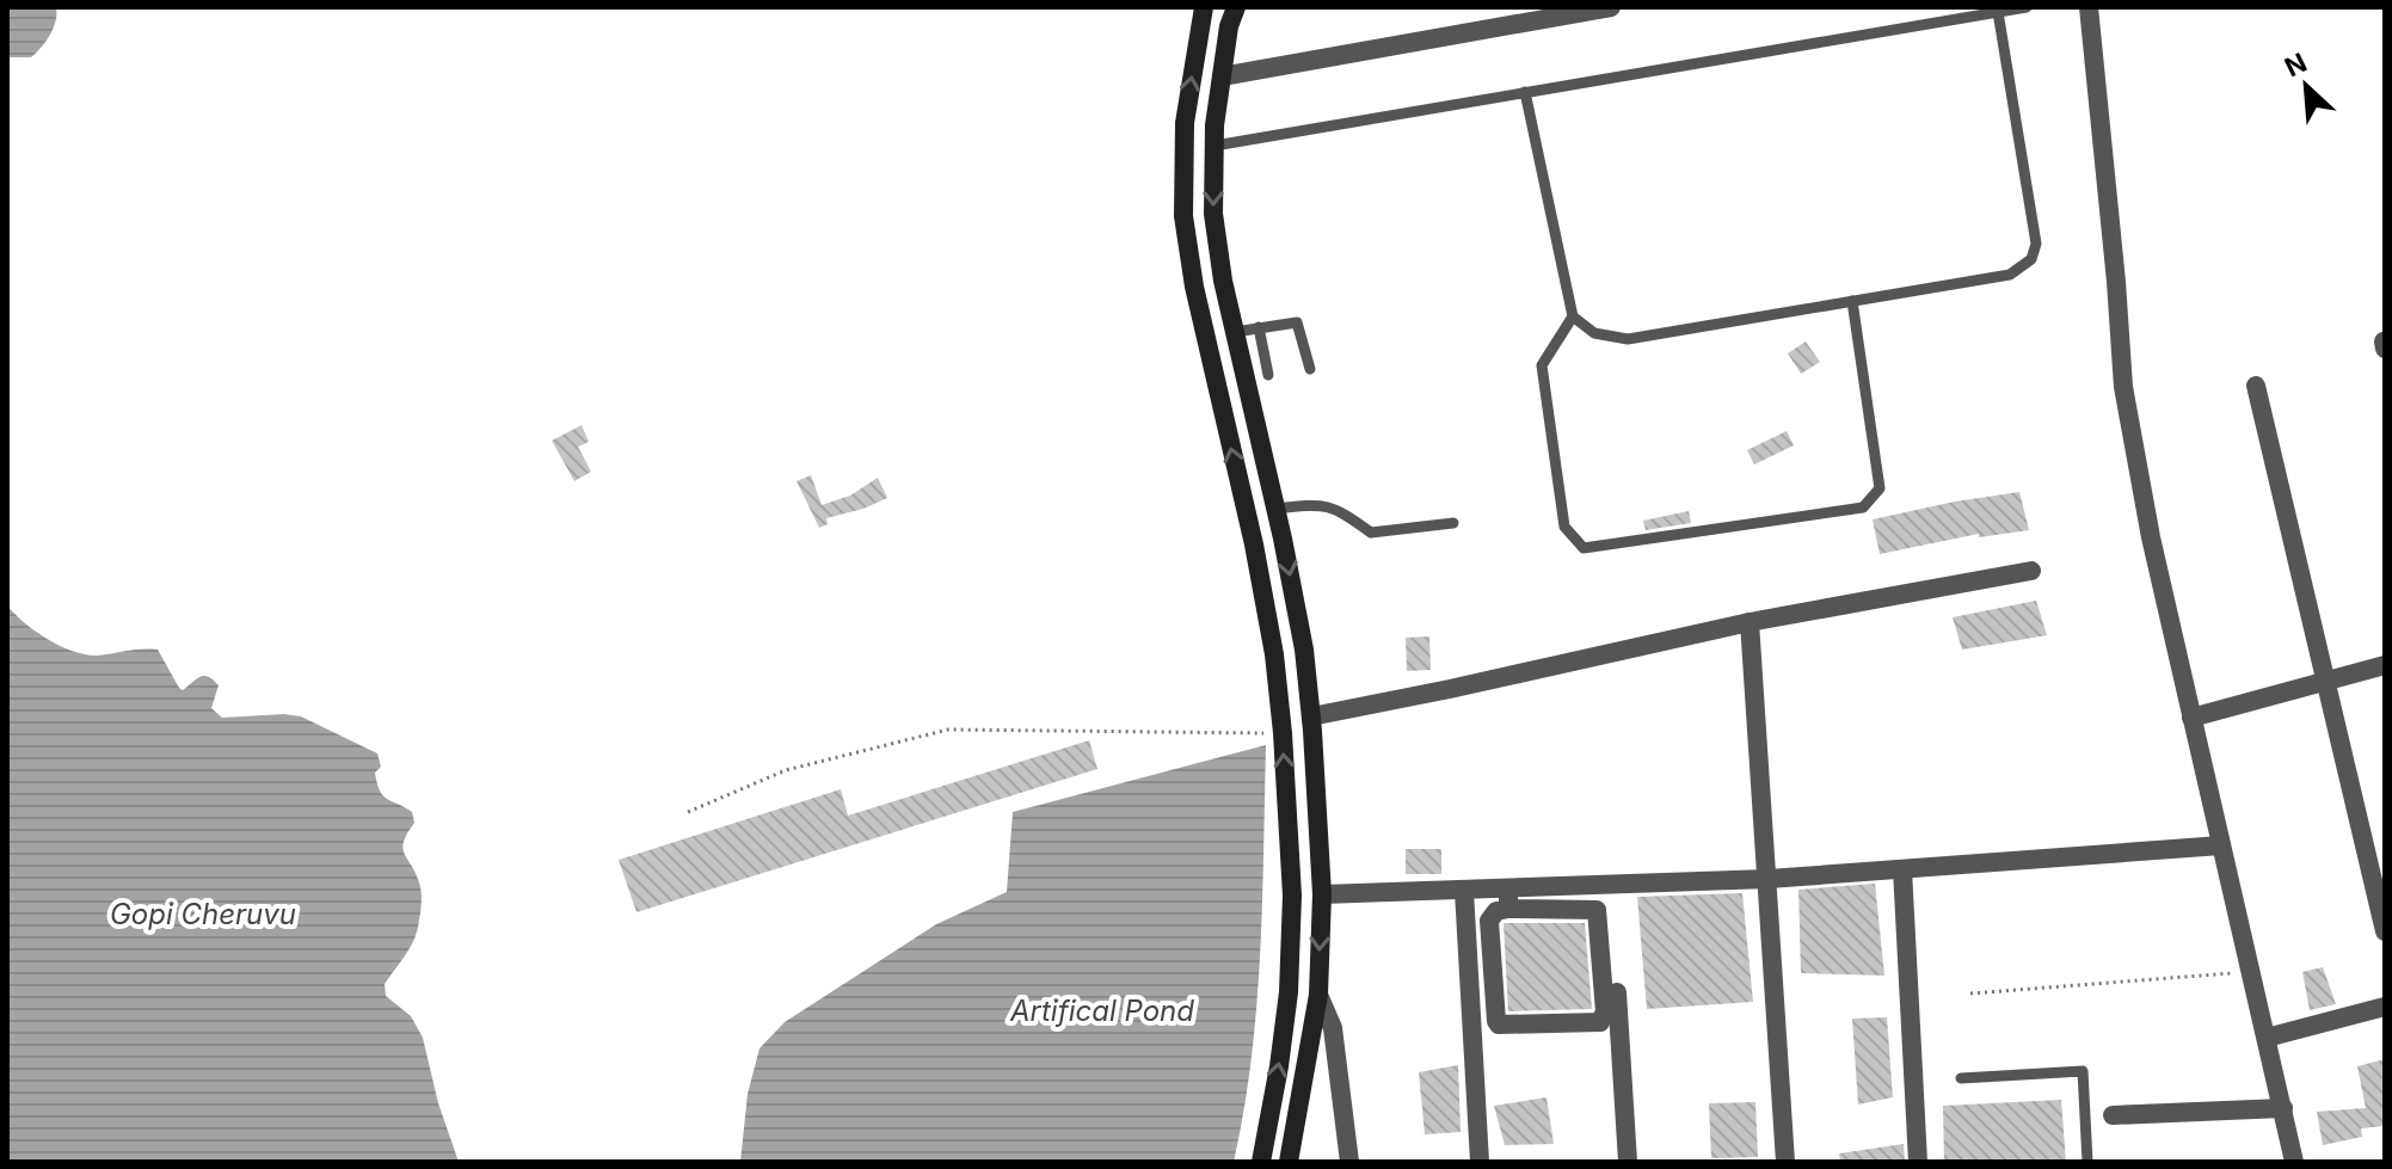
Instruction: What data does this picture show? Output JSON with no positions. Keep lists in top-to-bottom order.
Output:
{
  "water": ["Gopi Cheruvu", "Artifical Pond"],
  "north": "top left"
}
